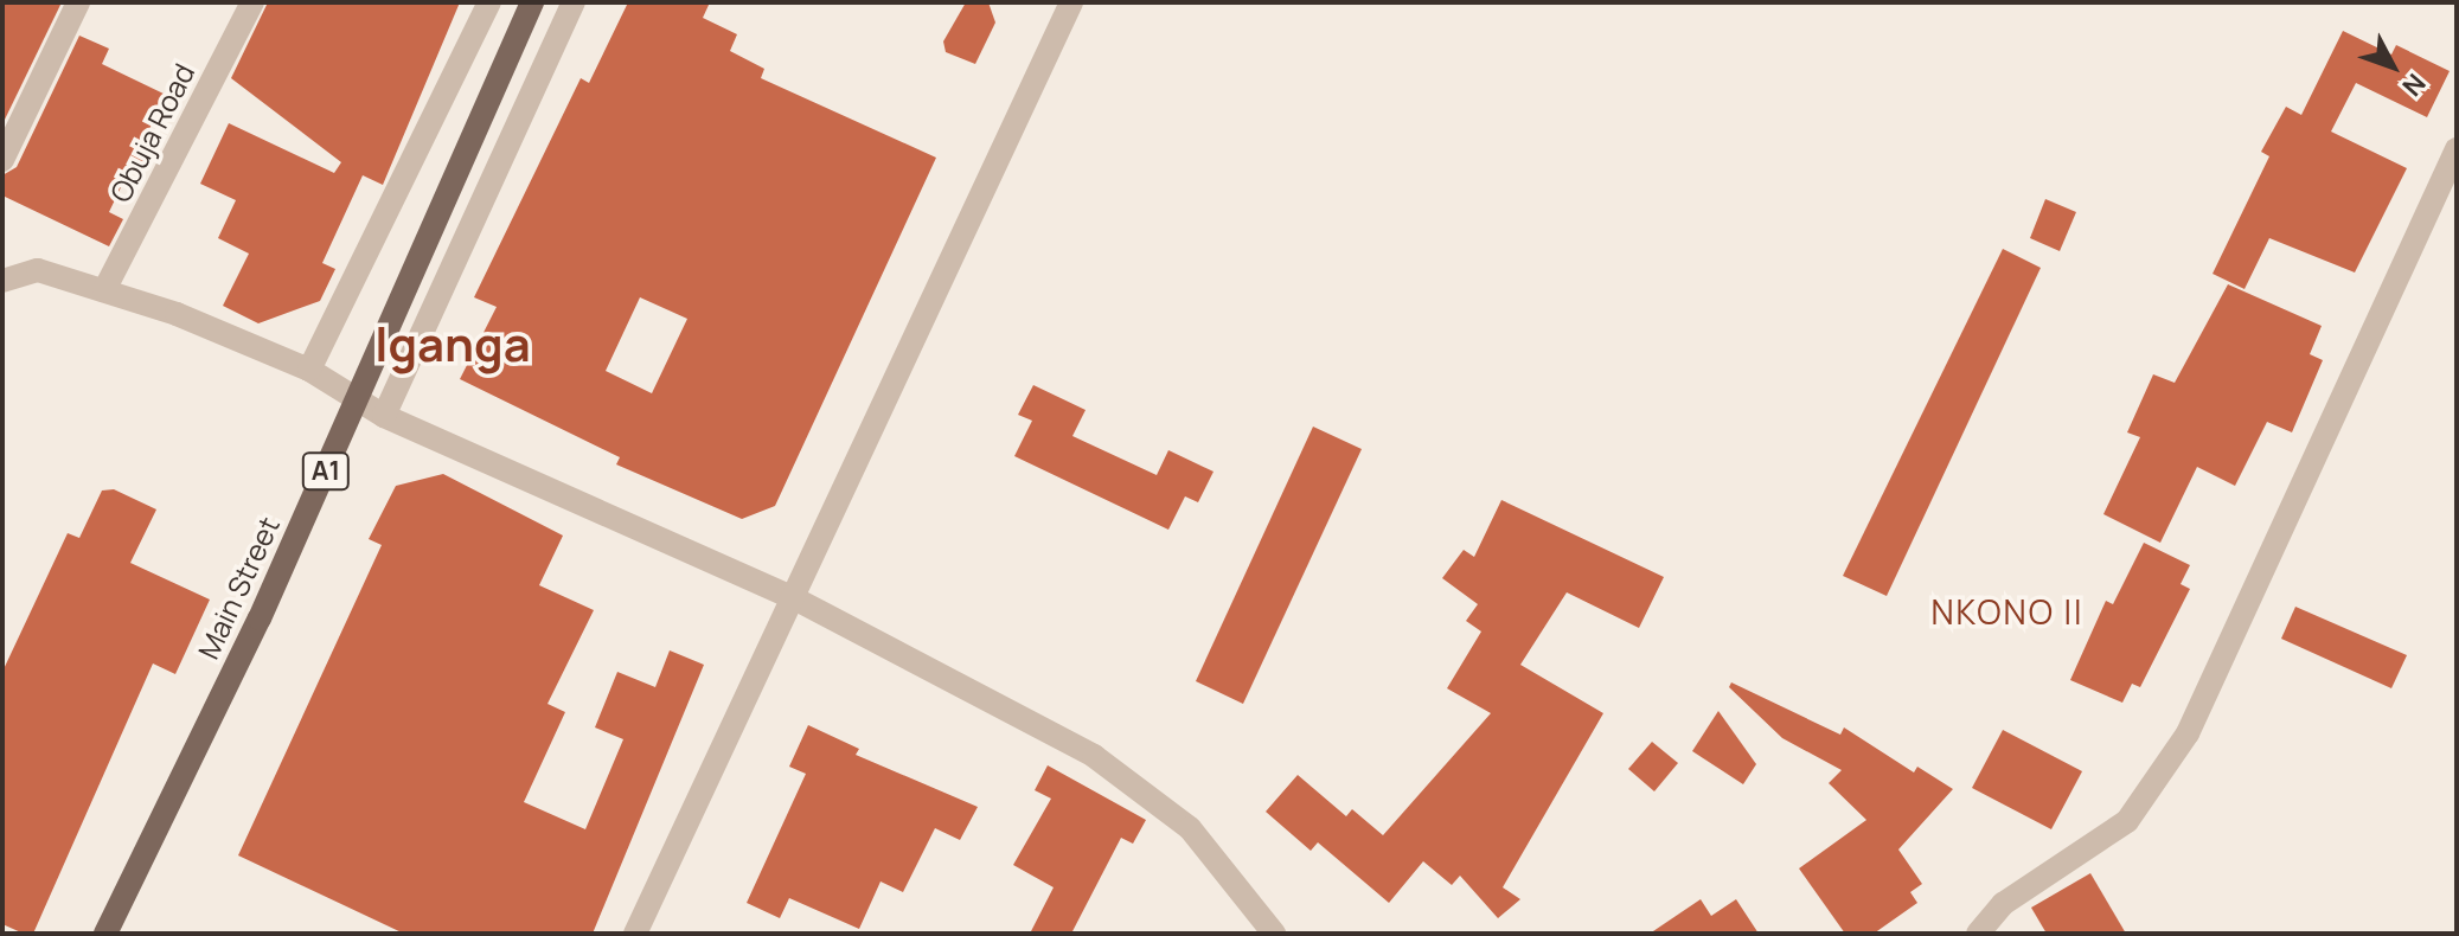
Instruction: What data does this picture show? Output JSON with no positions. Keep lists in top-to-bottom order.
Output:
{
  "streets": {
    "main road": ["A1", "Main Street"],
    "street": ["Obuja Road"]
  },
  "districts": ["Iganga", "NKONO II"],
  "north": "bottom right"
}
